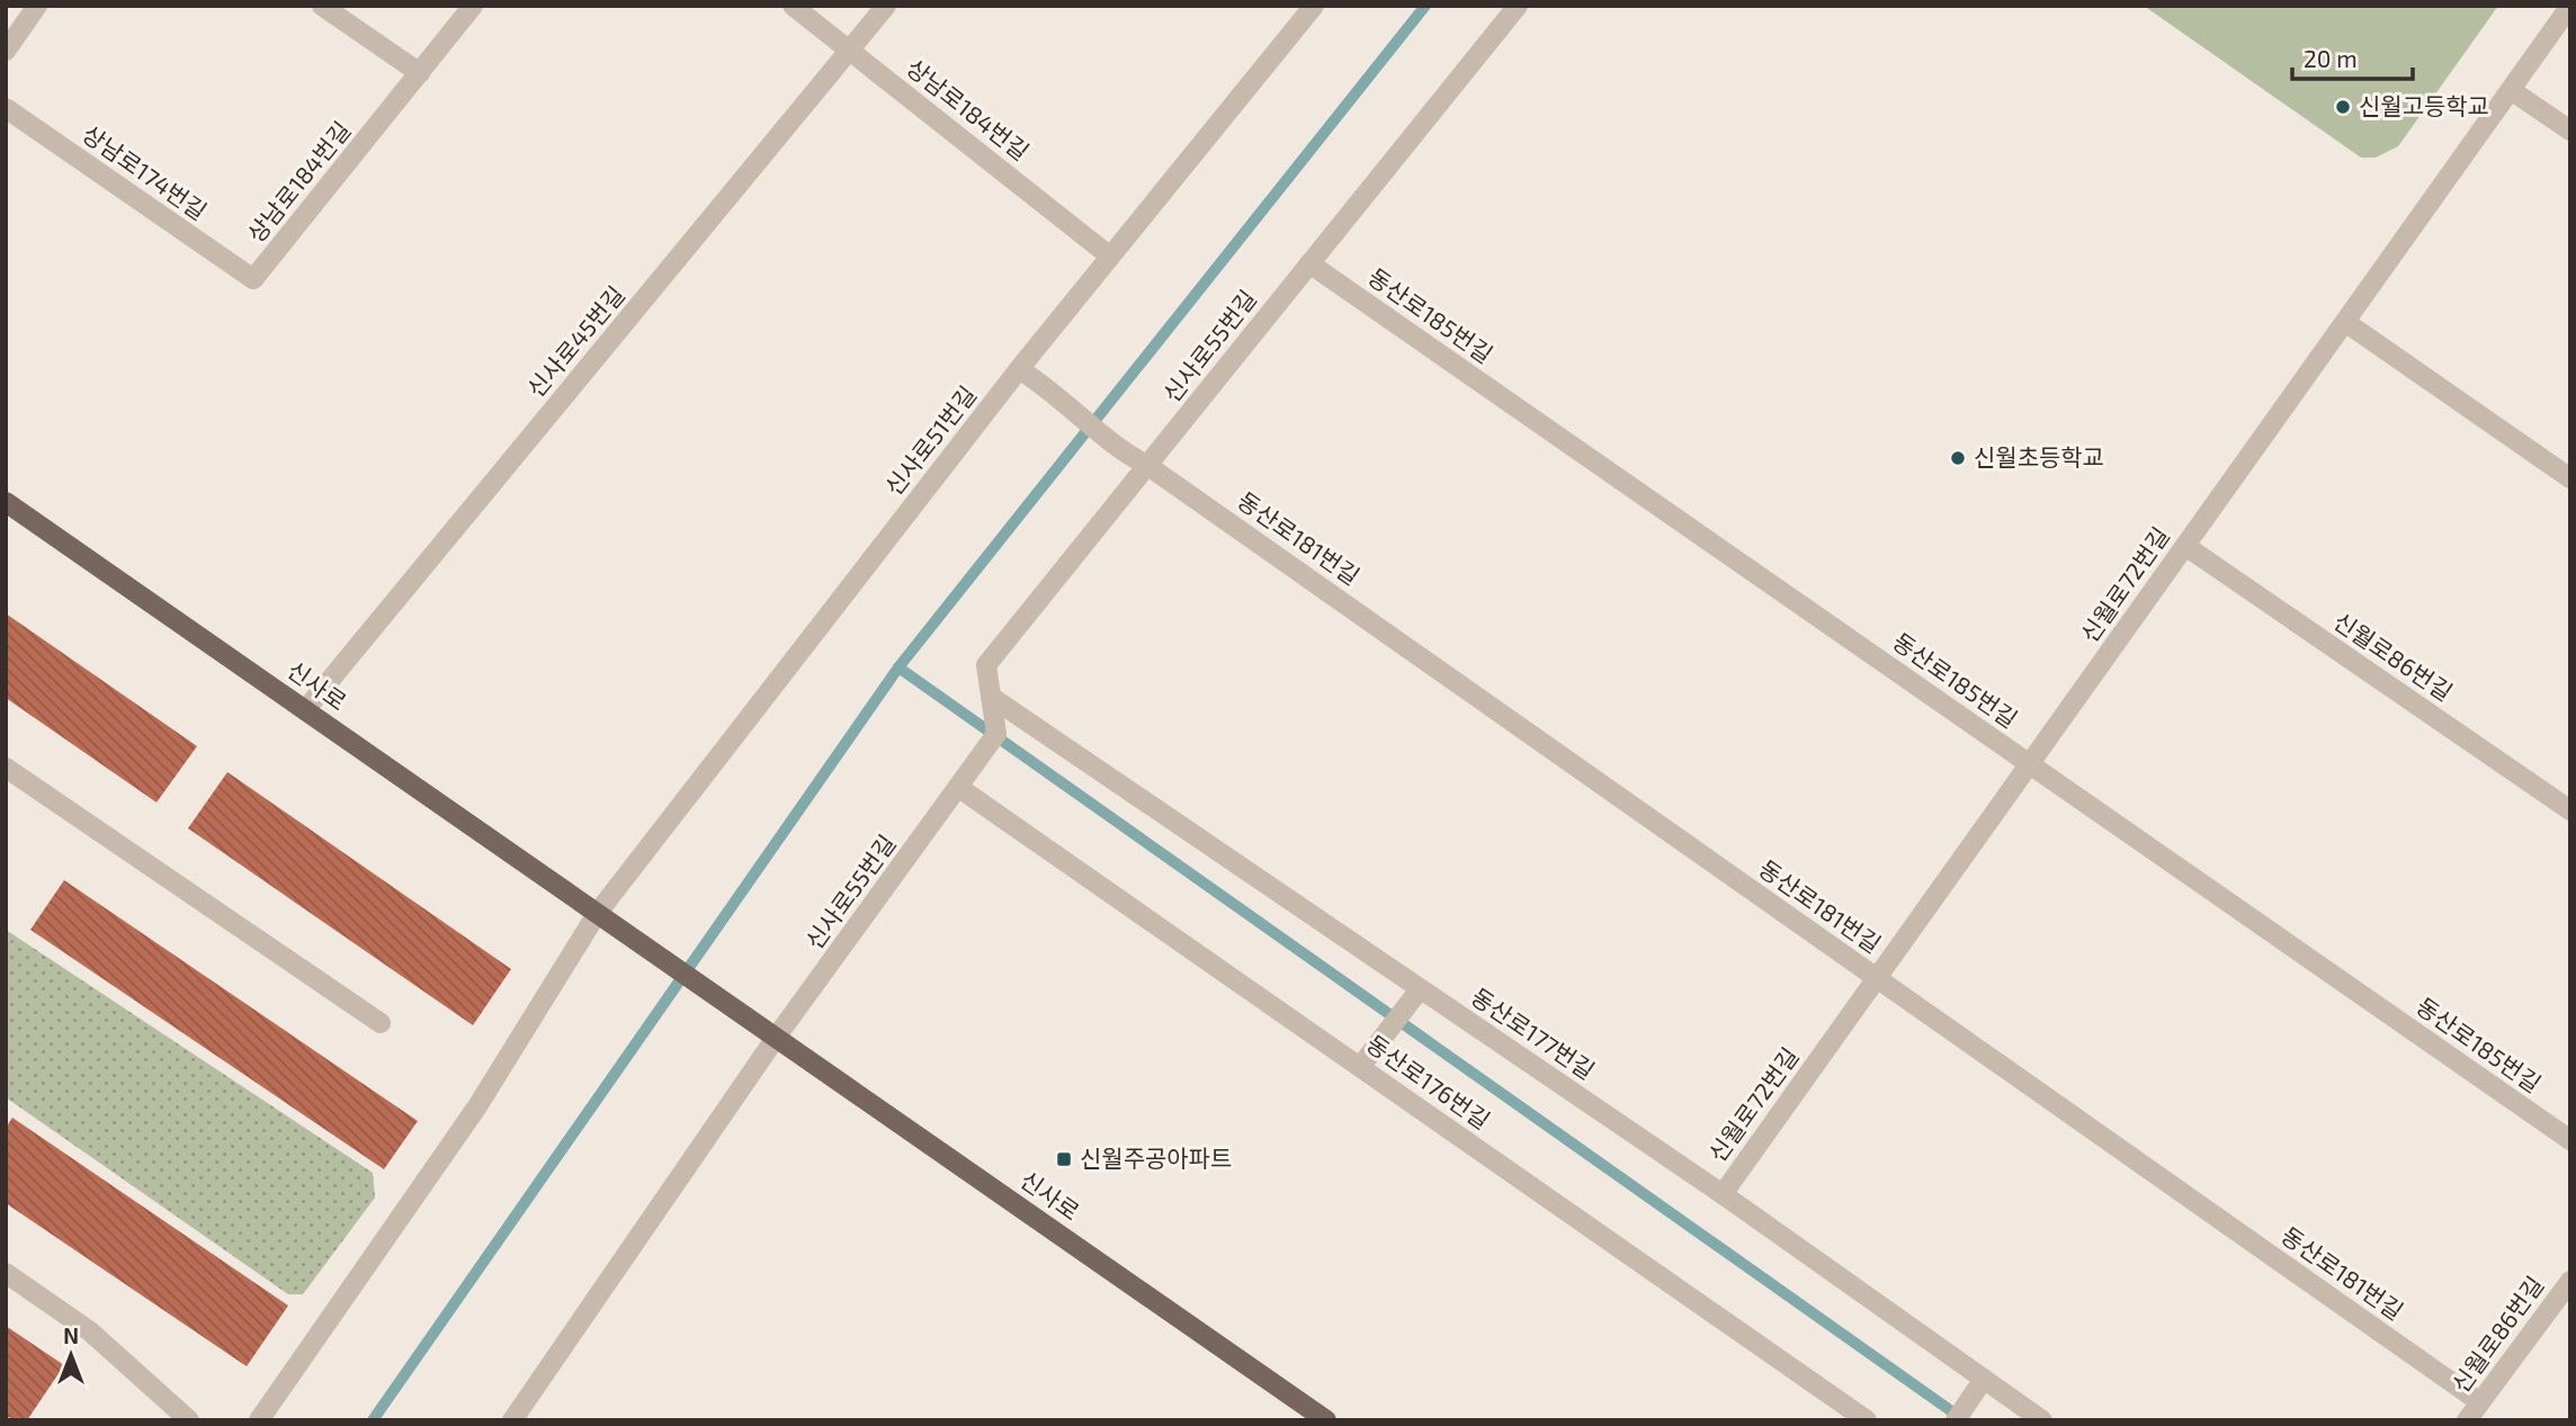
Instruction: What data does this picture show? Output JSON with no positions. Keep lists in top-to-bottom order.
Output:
{
  "streets": {
    "main road": ["신사로"],
    "street": [
      "상남로184번길",
      "상남로174번길",
      "동산로185번길",
      "신사로45번길",
      "신사로55번길",
      "신사로51번길",
      "동산로181번길",
      "신월로72번길",
      "신월로86번길",
      "동산로177번길",
      "동산로176번길"
    ]
  },
  "crossings": [
    ["상남로184번길", "상남로174번길"],
    ["상남로184번길", "신사로45번길"],
    ["상남로184번길", "신사로51번길"],
    ["동산로185번길", "신사로55번길"],
    ["동산로185번길", "신월로72번길"],
    ["신사로45번길", "신사로"],
    ["신사로55번길", "동산로181번길"],
    ["신사로55번길", "신사로"],
    ["신사로55번길", "동산로177번길"],
    ["신사로55번길", "동산로176번길"],
    ["신사로51번길", "동산로181번길"],
    ["신사로51번길", "신사로"],
    ["동산로181번길", "신월로72번길"],
    ["동산로181번길", "신월로86번길"],
    ["신월로72번길", "신월로86번길"],
    ["신월로72번길", "동산로177번길"]
  ],
  "places": {
    "other": ["신월고등학교", "신월초등학교"],
    "transit": ["신월주공아파트"]
  },
  "scale_bar": "20 m",
  "north": "top"
}
